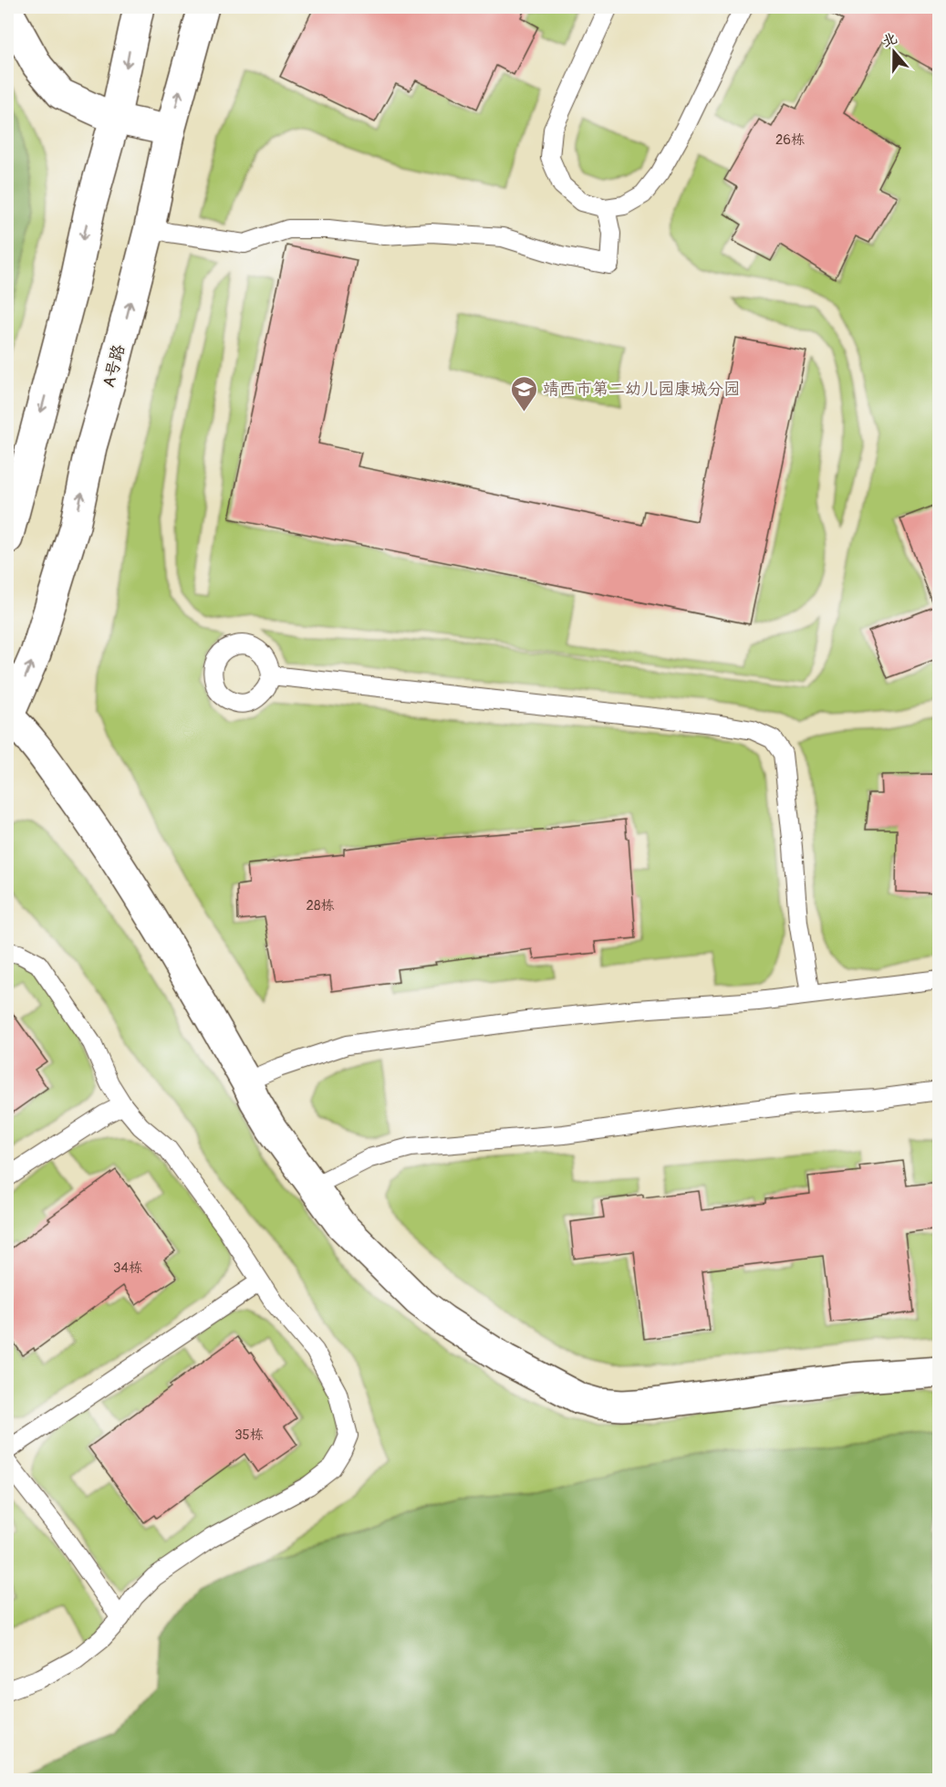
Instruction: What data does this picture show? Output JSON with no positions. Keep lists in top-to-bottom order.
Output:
{
  "streets": {
    "street": ["A号路"]
  },
  "places": {
    "school or university": ["靖西市第二幼儿园康城分园"]
  },
  "house_numbers": [
    "26栋",
    "28栋",
    "34栋",
    "35栋"
  ],
  "north": "top"
}
